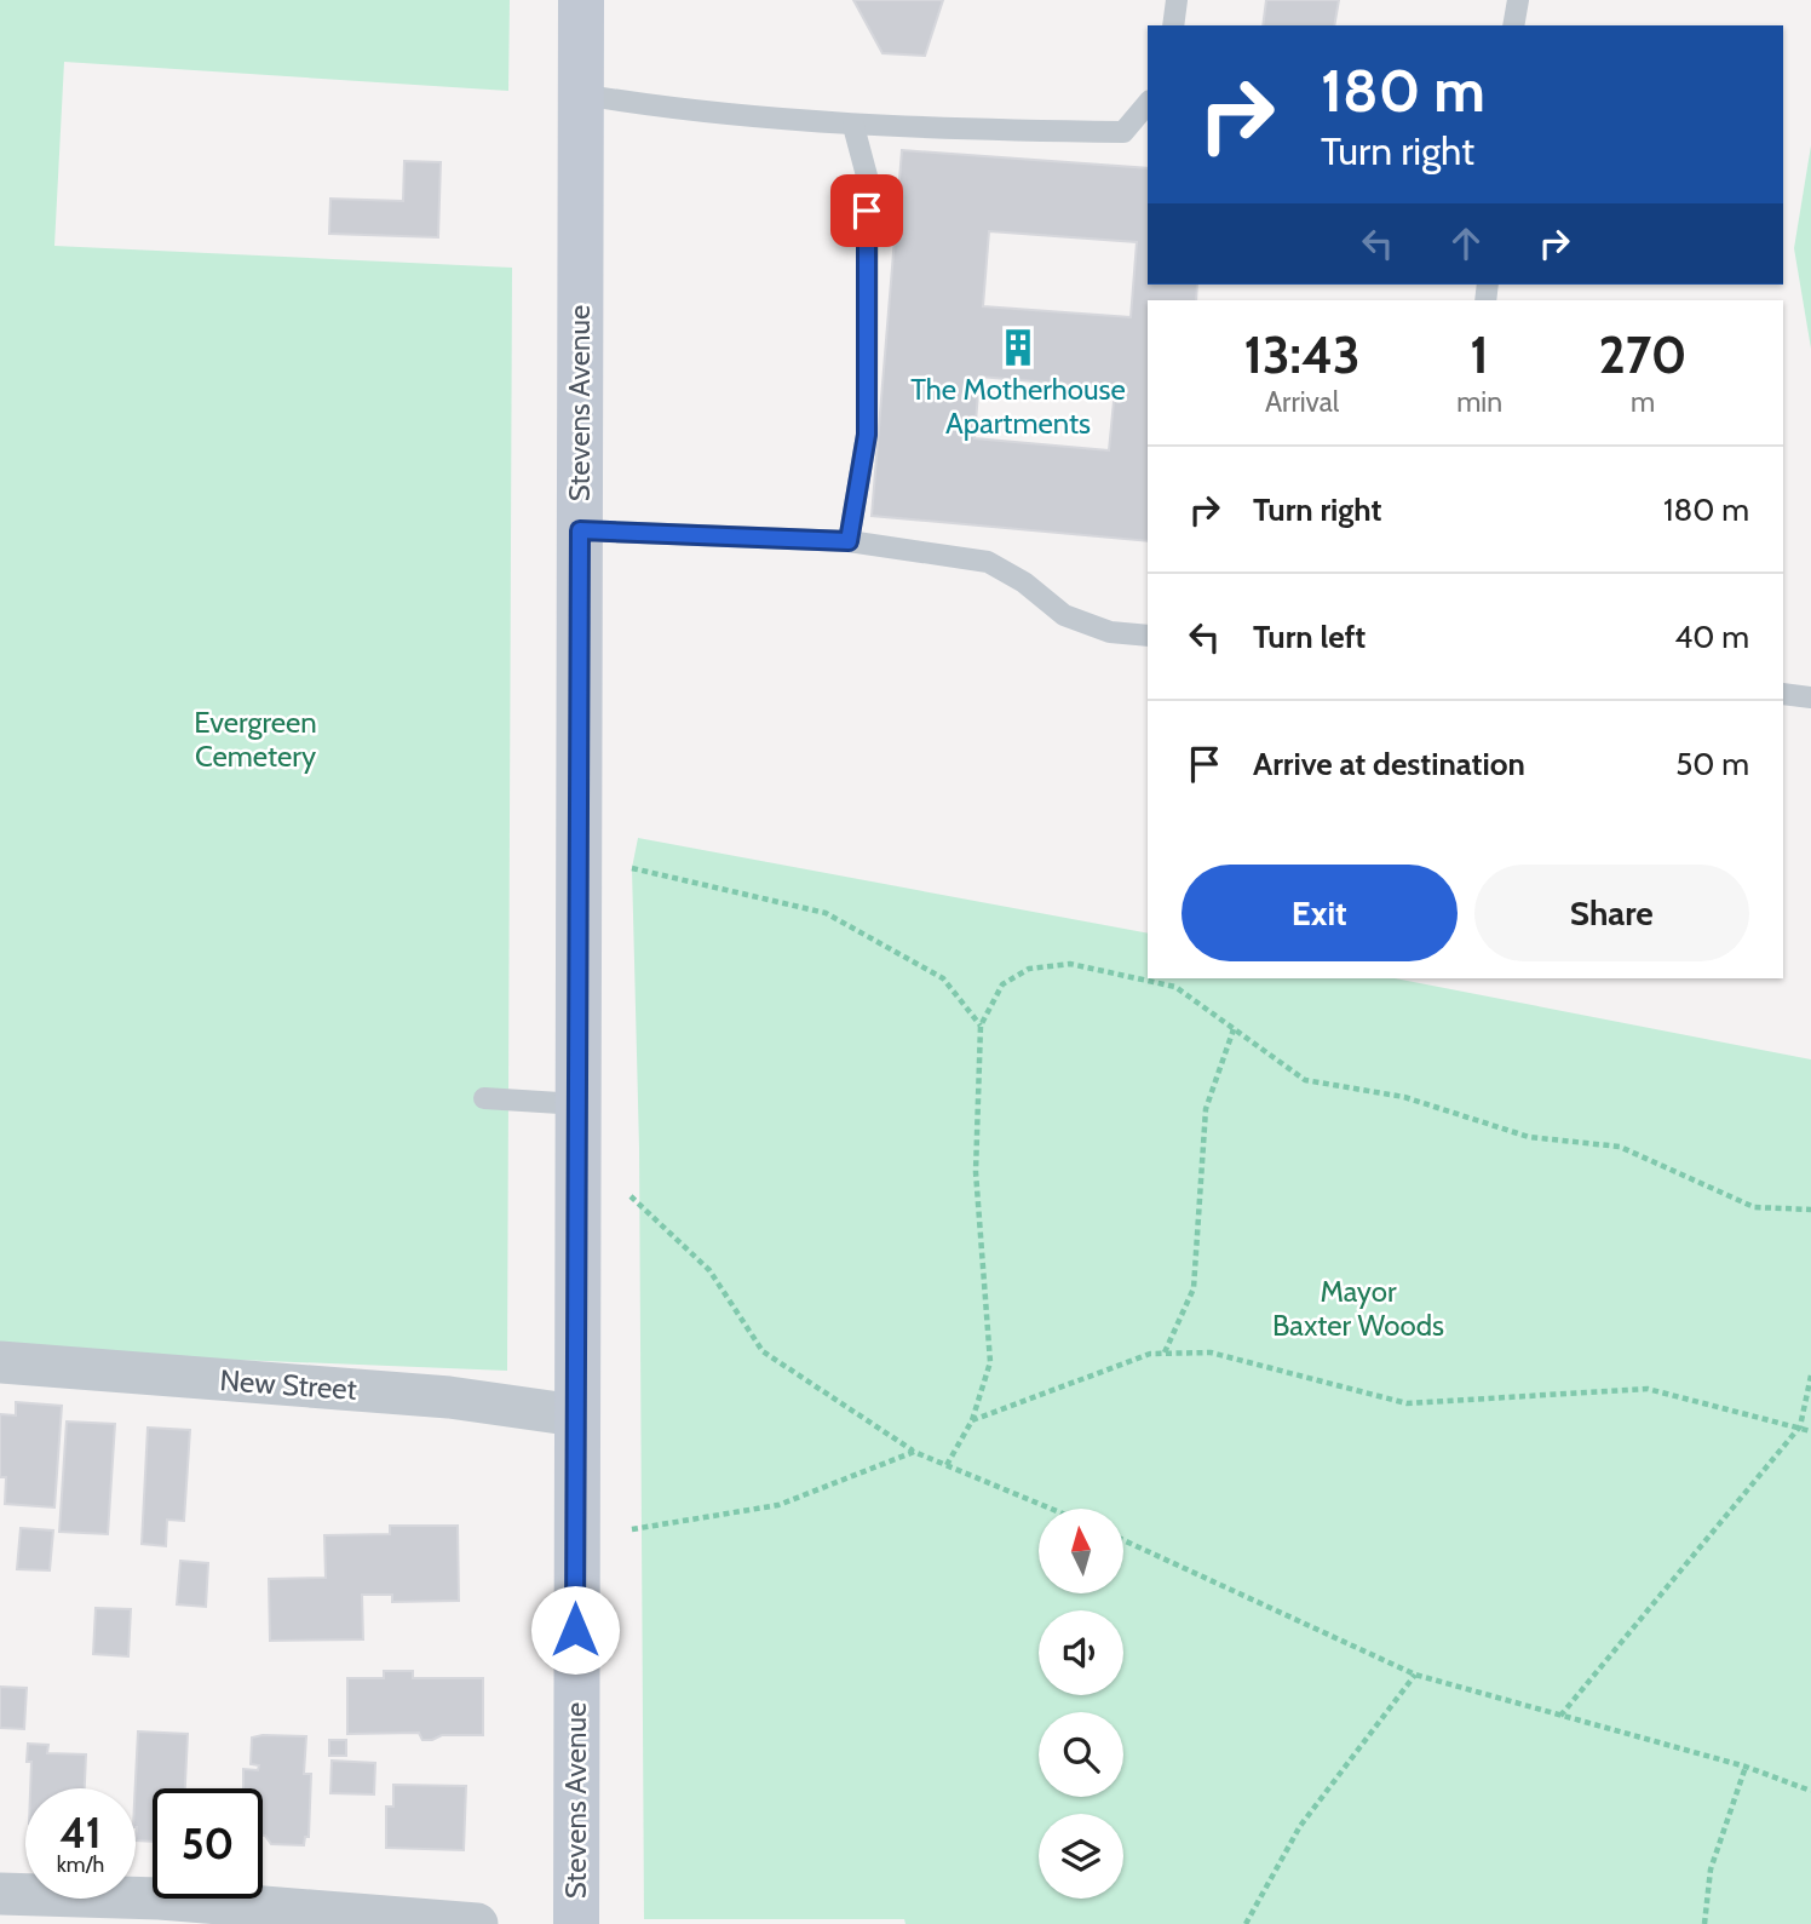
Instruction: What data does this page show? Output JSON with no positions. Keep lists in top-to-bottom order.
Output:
{
  "streets": {
    "main road": ["Stevens Avenue"],
    "street": ["New Street"]
  },
  "crossings": [
    ["Stevens Avenue", "New Street"]
  ],
  "parks": ["Evergreen Cemetery", "Mayor Baxter Woods"],
  "places": {
    "building": ["The Motherhouse Apartments"]
  },
  "north": "top",
  "page": {
    "turn": ["180 m", "Turn right"],
    "eta": [
      "13:43",
      "Arrival",
      "1",
      "min",
      "270",
      "m"
    ],
    "list": [
      {
        "name": "Turn right",
        "value": "180 m"
      },
      {
        "name": "Turn left",
        "value": "40 m"
      },
      {
        "name": "Arrive at destination",
        "value": "50 m"
      }
    ],
    "buttons": ["Exit", "Share"],
    "speed": "41 km/h",
    "limit": "50"
  }
}
